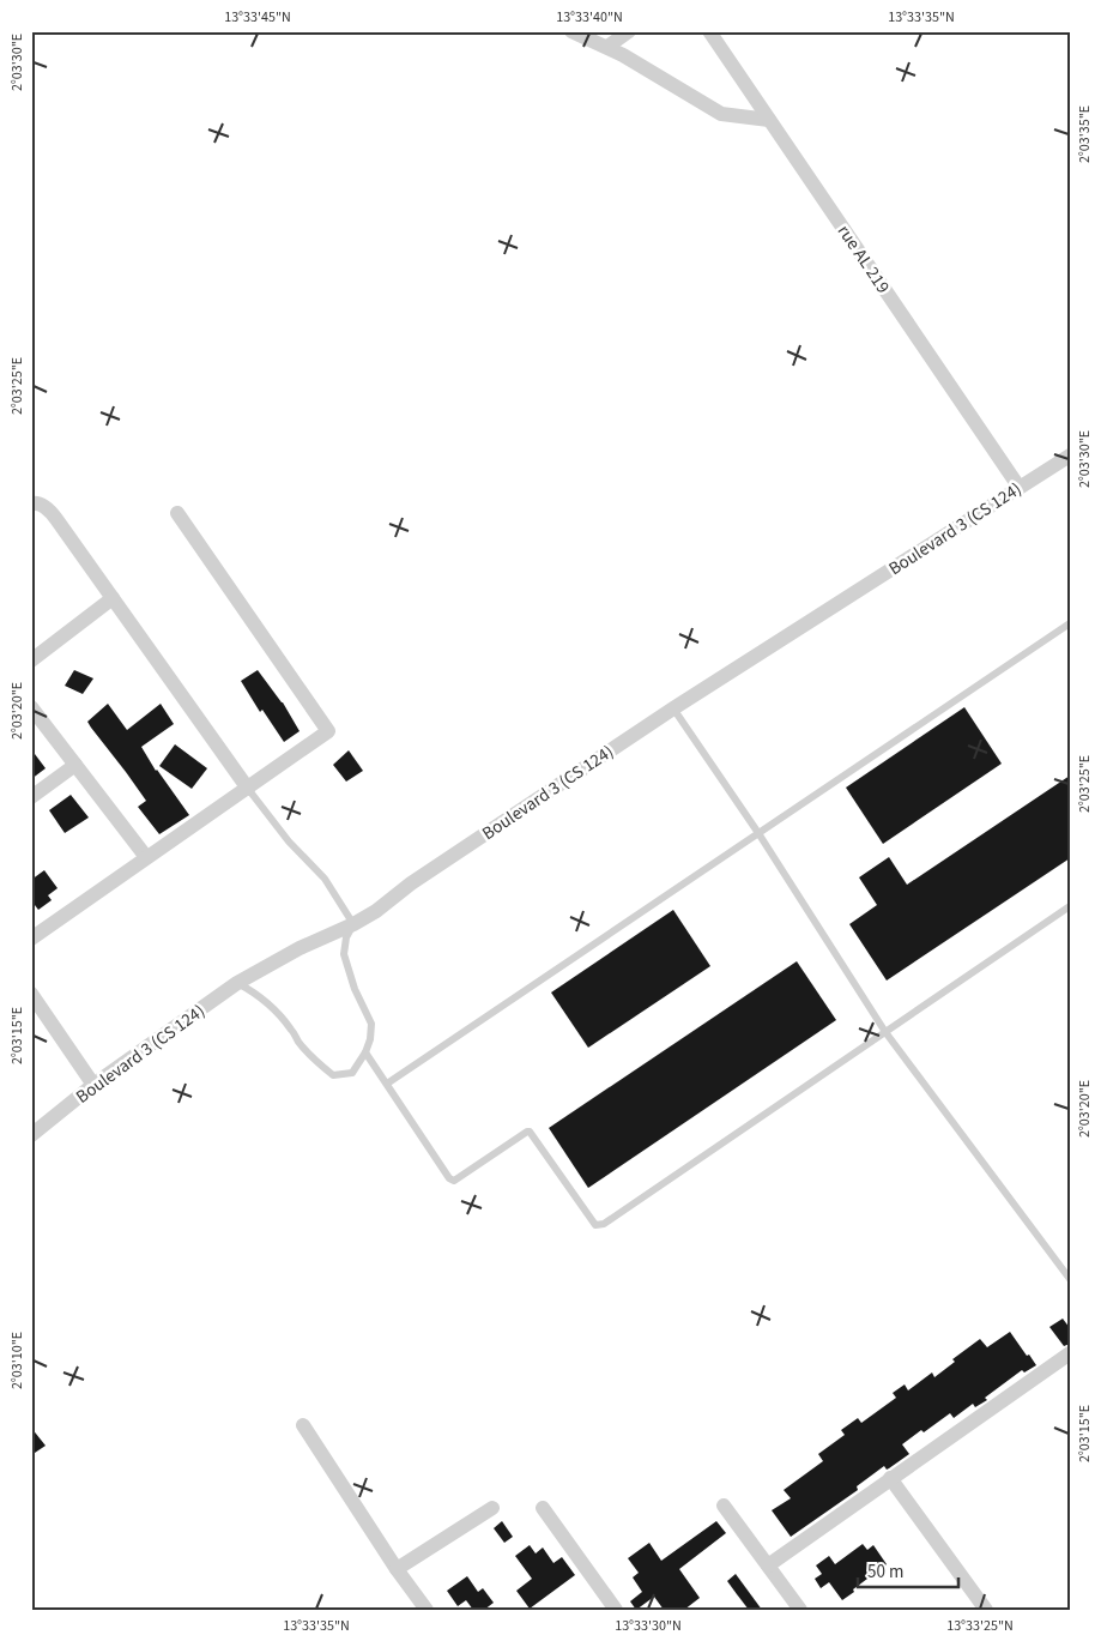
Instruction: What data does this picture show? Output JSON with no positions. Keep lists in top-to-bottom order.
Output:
{
  "streets": {
    "street": ["rue AL 219", "Boulevard 3 (CS 124)"]
  },
  "crossings": [
    ["rue AL 219", "Boulevard 3 (CS 124)"]
  ],
  "scale_bar": "50 m",
  "coordinates": [
    "13°33'45\"N",
    "13°33'40\"N",
    "13°33'35\"N",
    "2°03'30\"E",
    "2°03'35\"E",
    "2°03'25\"E",
    "2°03'20\"E",
    "2°03'15\"E",
    "2°03'10\"E",
    "13°33'30\"N",
    "13°33'25\"N"
  ]
}
